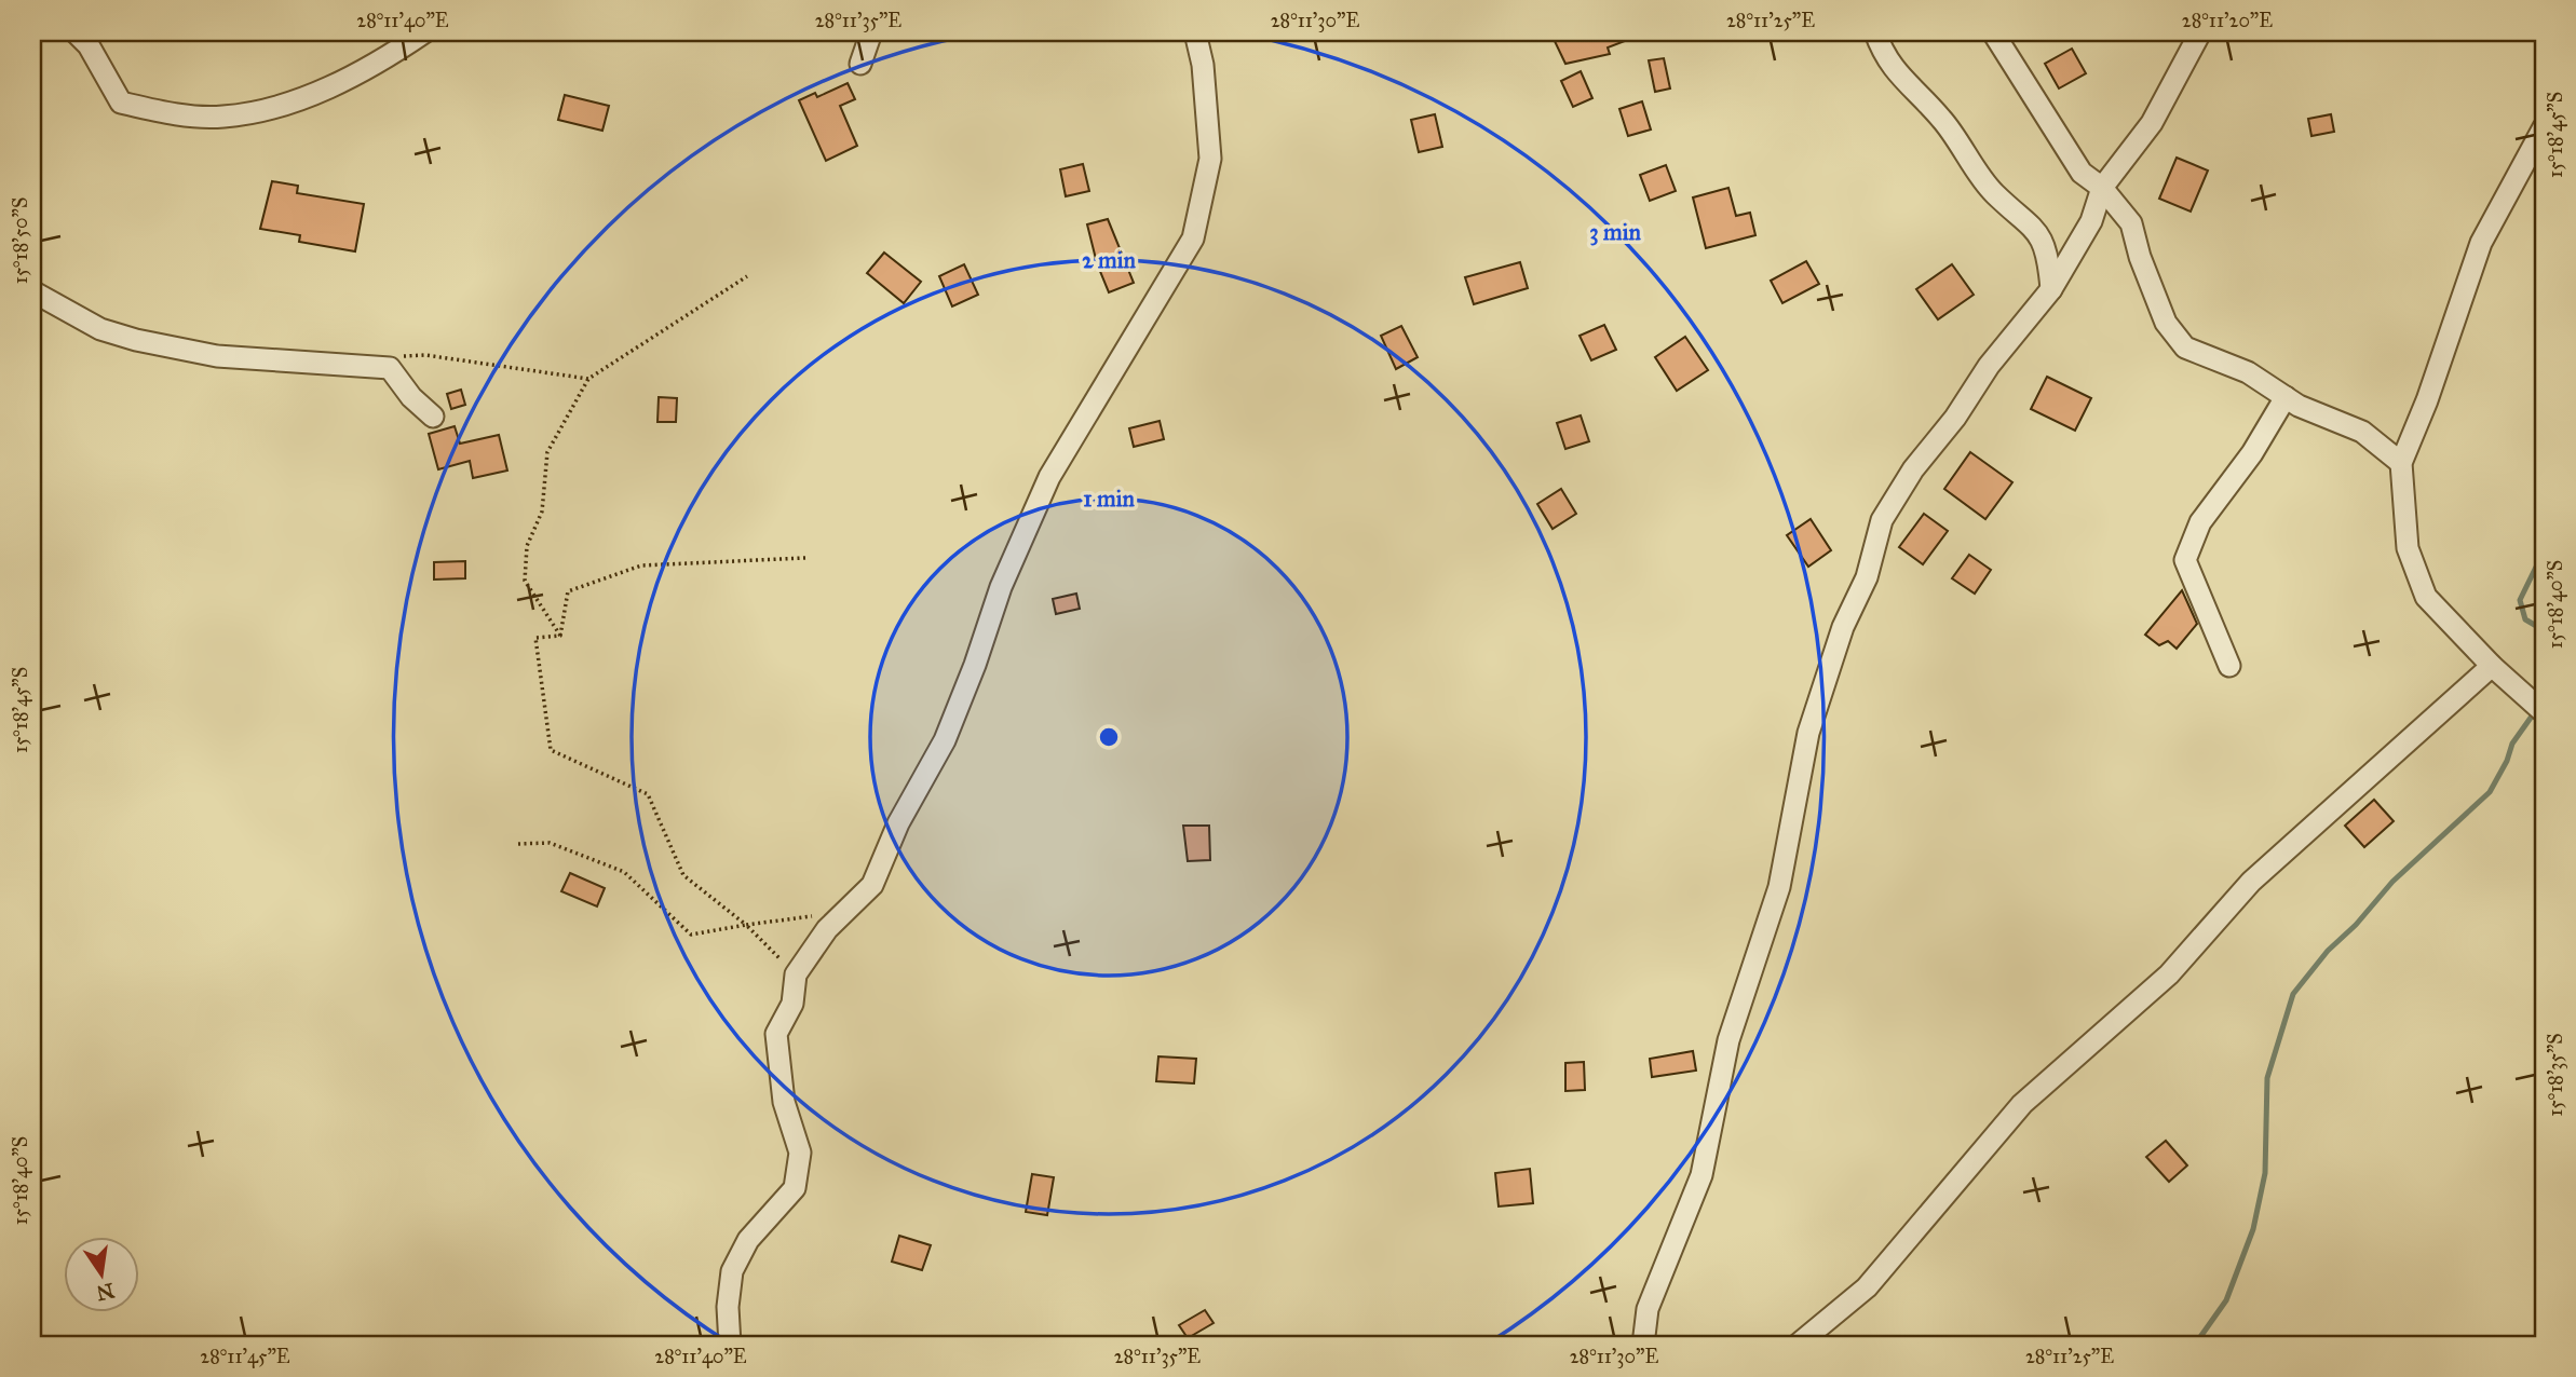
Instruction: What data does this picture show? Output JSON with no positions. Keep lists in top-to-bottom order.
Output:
{
  "north": "bottom",
  "coordinates": [
    "28°11'40\"E",
    "28°11'35\"E",
    "28°11'30\"E",
    "28°11'25\"E",
    "28°11'20\"E",
    "15°18'45\"S",
    "15°18'50\"S",
    "15°18'40\"S",
    "15°18'35\"S",
    "28°11'45\"E"
  ],
  "rings": ["3 min", "2 min", "1 min"]
}
